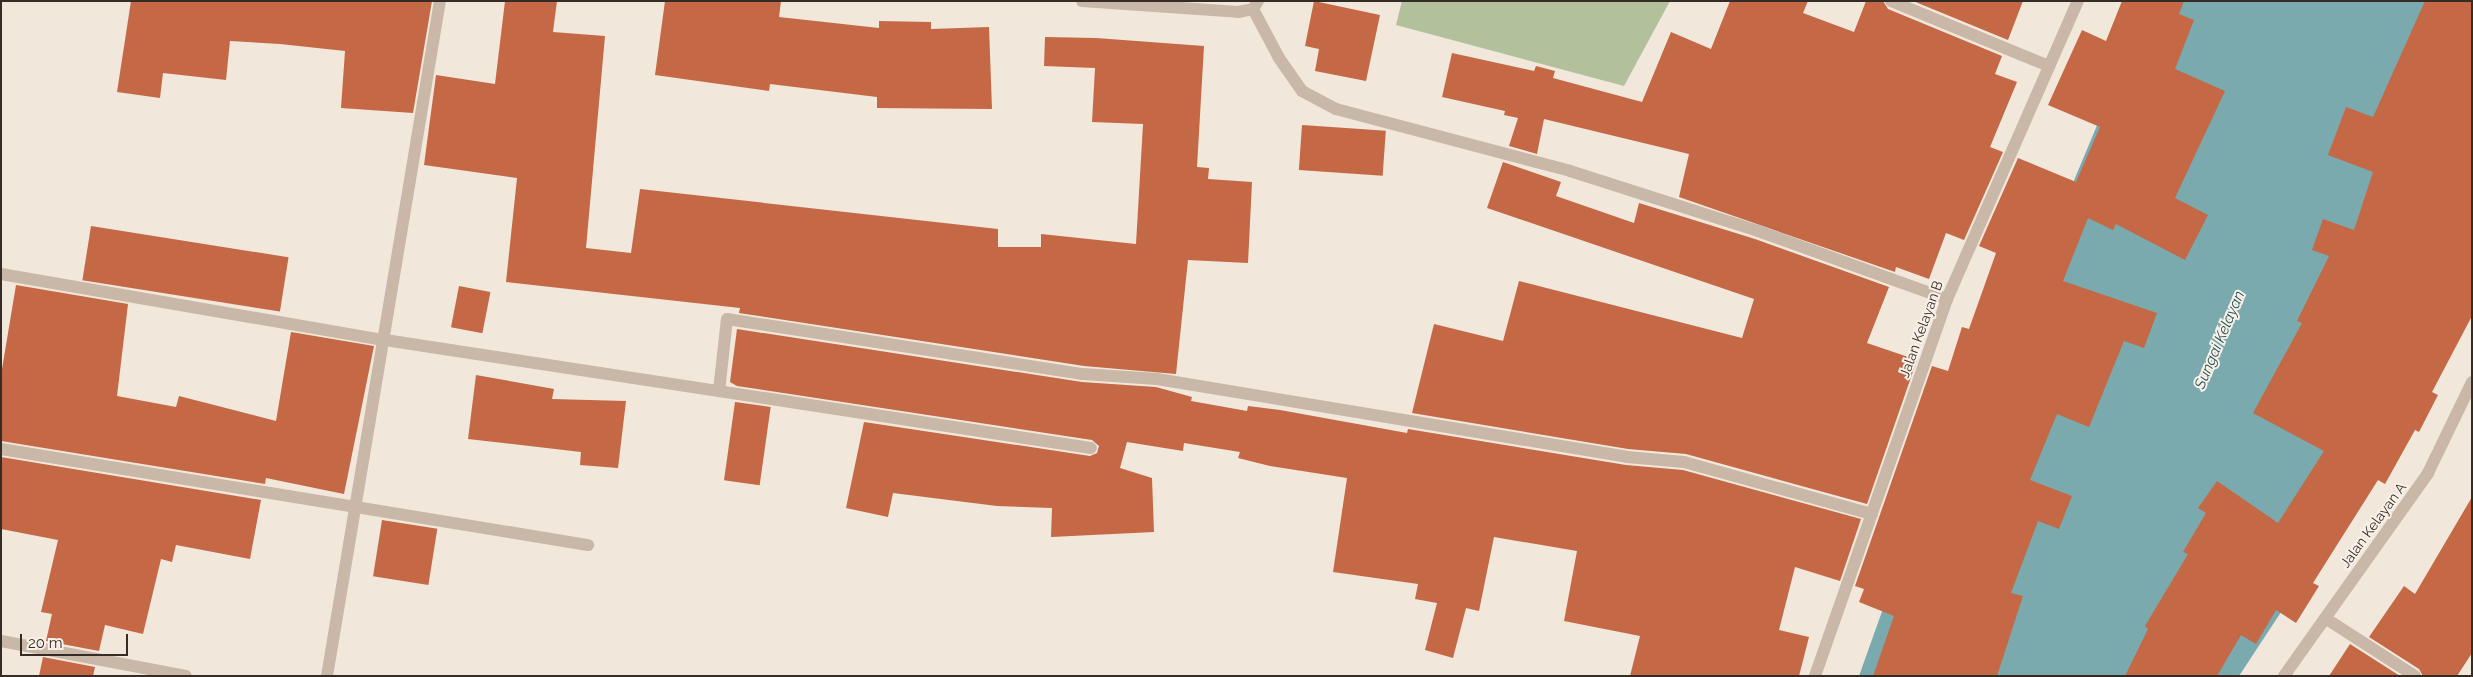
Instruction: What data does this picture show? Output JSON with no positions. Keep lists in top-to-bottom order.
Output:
{
  "streets": {
    "street": ["Jalan Kelayan B", "Jalan Kelayan A"]
  },
  "water": ["Sungai Kelayan"],
  "scale_bar": "20 m"
}
